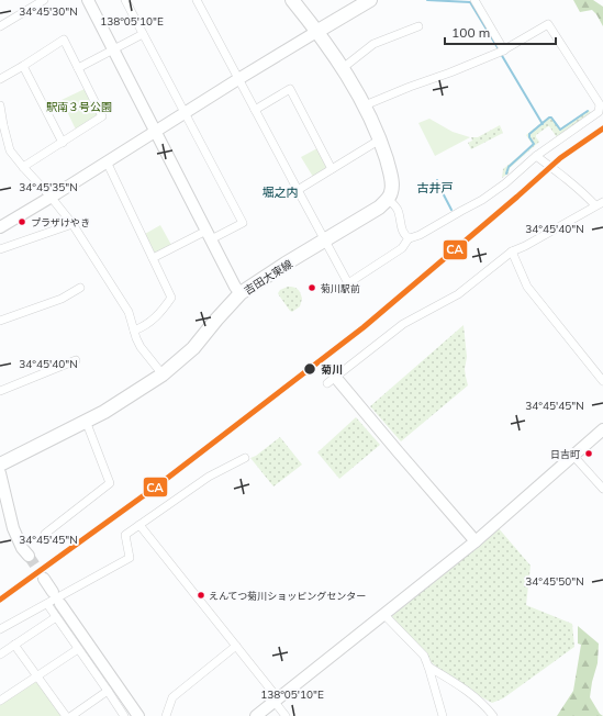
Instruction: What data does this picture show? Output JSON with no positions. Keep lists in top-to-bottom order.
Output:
{
  "streets": {
    "main road": ["吉田大東線"]
  },
  "districts": ["古井戸", "堀之内"],
  "parks": ["駅南３号公園"],
  "places": [
    "プラザけやき",
    "菊川駅前",
    "菊川",
    "日吉町",
    "えんてつ菊川ショッピングセンター"
  ],
  "lines": ["transit line CA"],
  "scale_bar": "100 m",
  "coordinates": [
    "34°45'30\"N",
    "138°05'10\"E",
    "34°45'35\"N",
    "34°45'40\"N",
    "34°45'45\"N",
    "34°45'50\"N"
  ]
}
